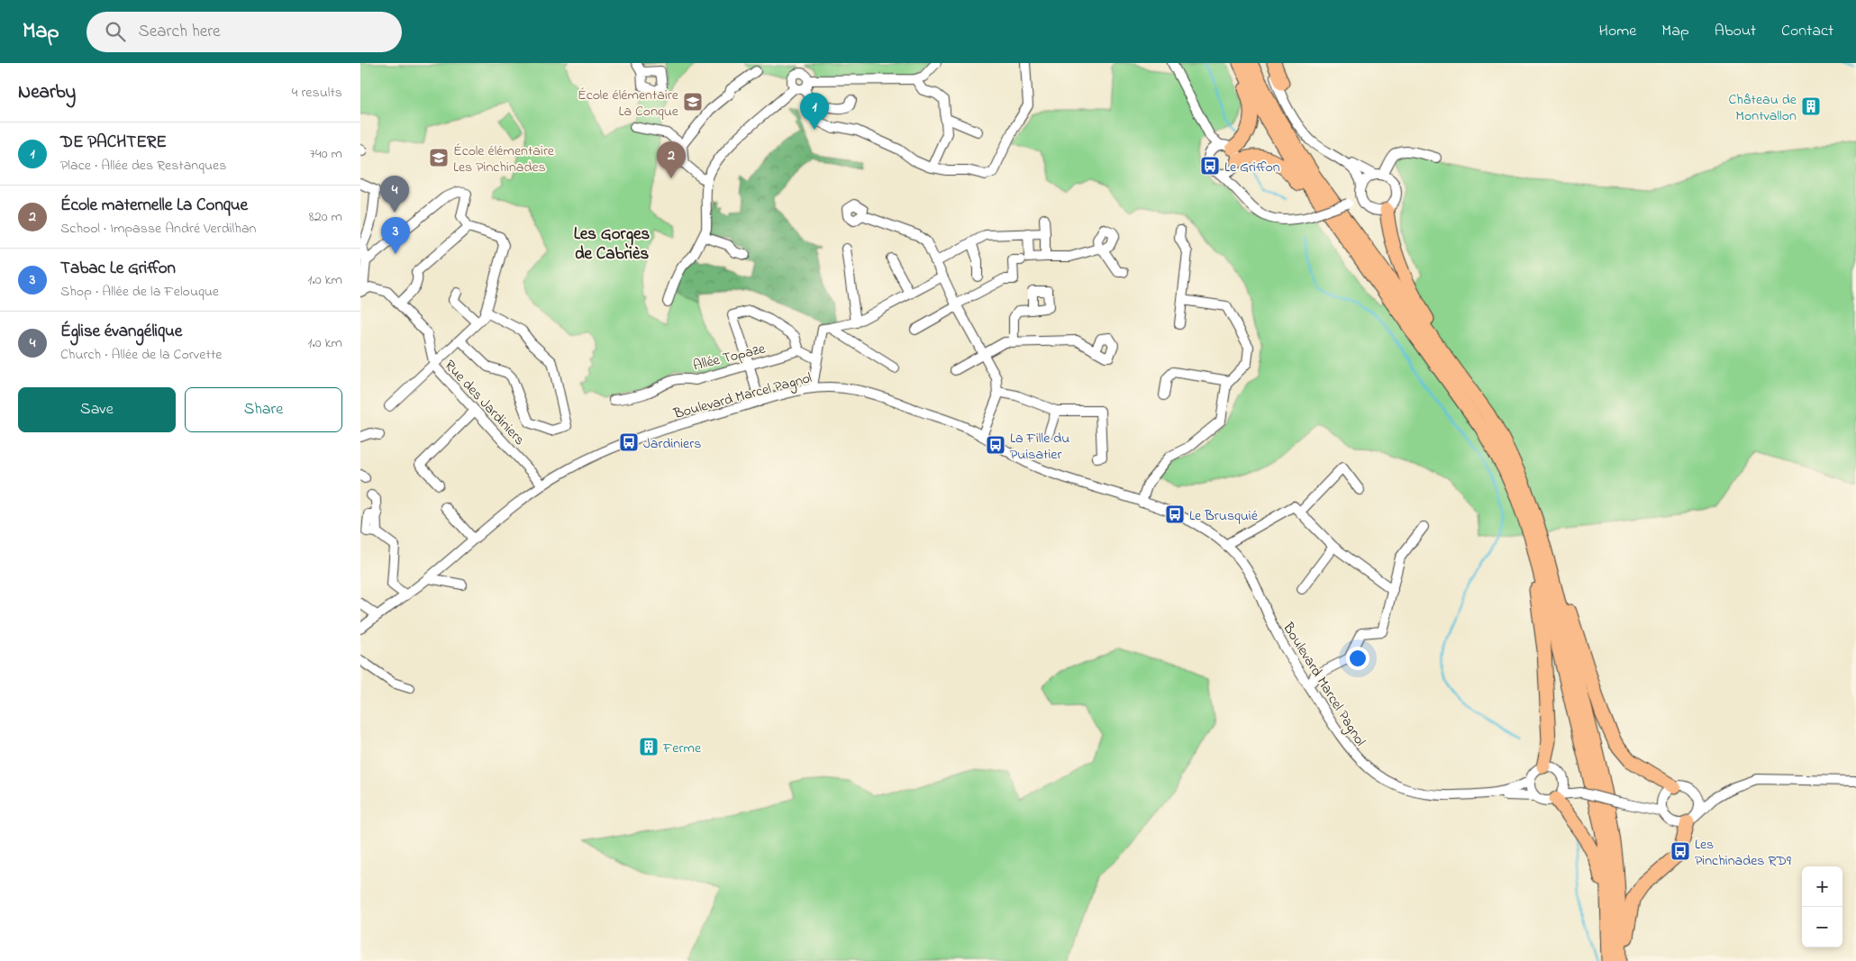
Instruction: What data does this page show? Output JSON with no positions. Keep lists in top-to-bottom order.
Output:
{
  "streets": {
    "street": ["Allée Topaze", "Boulevard Marcel Pagnol", "Rue des Jardiniers"]
  },
  "crossings": [
    ["Boulevard Marcel Pagnol", "Rue des Jardiniers"]
  ],
  "districts": ["Les Gorges de Cabriès"],
  "places": {
    "school or university": ["École élémentaire La Conque", "École élémentaire Les Pinchinades"],
    "building": ["Château de Montvallon", "Ferme"],
    "bus stop": [
      "Le Griffon",
      "Jardiniers",
      "La Fille du Puisatier",
      "Le Brusquié",
      "Les Pinchinades RD9"
    ]
  },
  "page": {
    "header": "Map",
    "search": "Search here",
    "nav": [
      "Home",
      "Map",
      "About",
      "Contact"
    ],
    "heading": ["Nearby", "4 results"],
    "pins": [
      "1",
      "2",
      "4",
      "3"
    ],
    "list": [
      {
        "mark": "1",
        "name": "DE PACHTERE",
        "note": "Place · Allée des Restanques",
        "value": "740 m"
      },
      {
        "mark": "2",
        "name": "École maternelle La Conque",
        "note": "School · Impasse André Verdilhan",
        "value": "820 m"
      },
      {
        "mark": "3",
        "name": "Tabac Le Griffon",
        "note": "Shop · Allée de la Felouque",
        "value": "1.0 km"
      },
      {
        "mark": "4",
        "name": "Église évangélique",
        "note": "Church · Allée de la Corvette",
        "value": "1.0 km"
      }
    ],
    "buttons": ["Save", "Share"],
    "map_buttons": ["+", "−"]
  }
}
